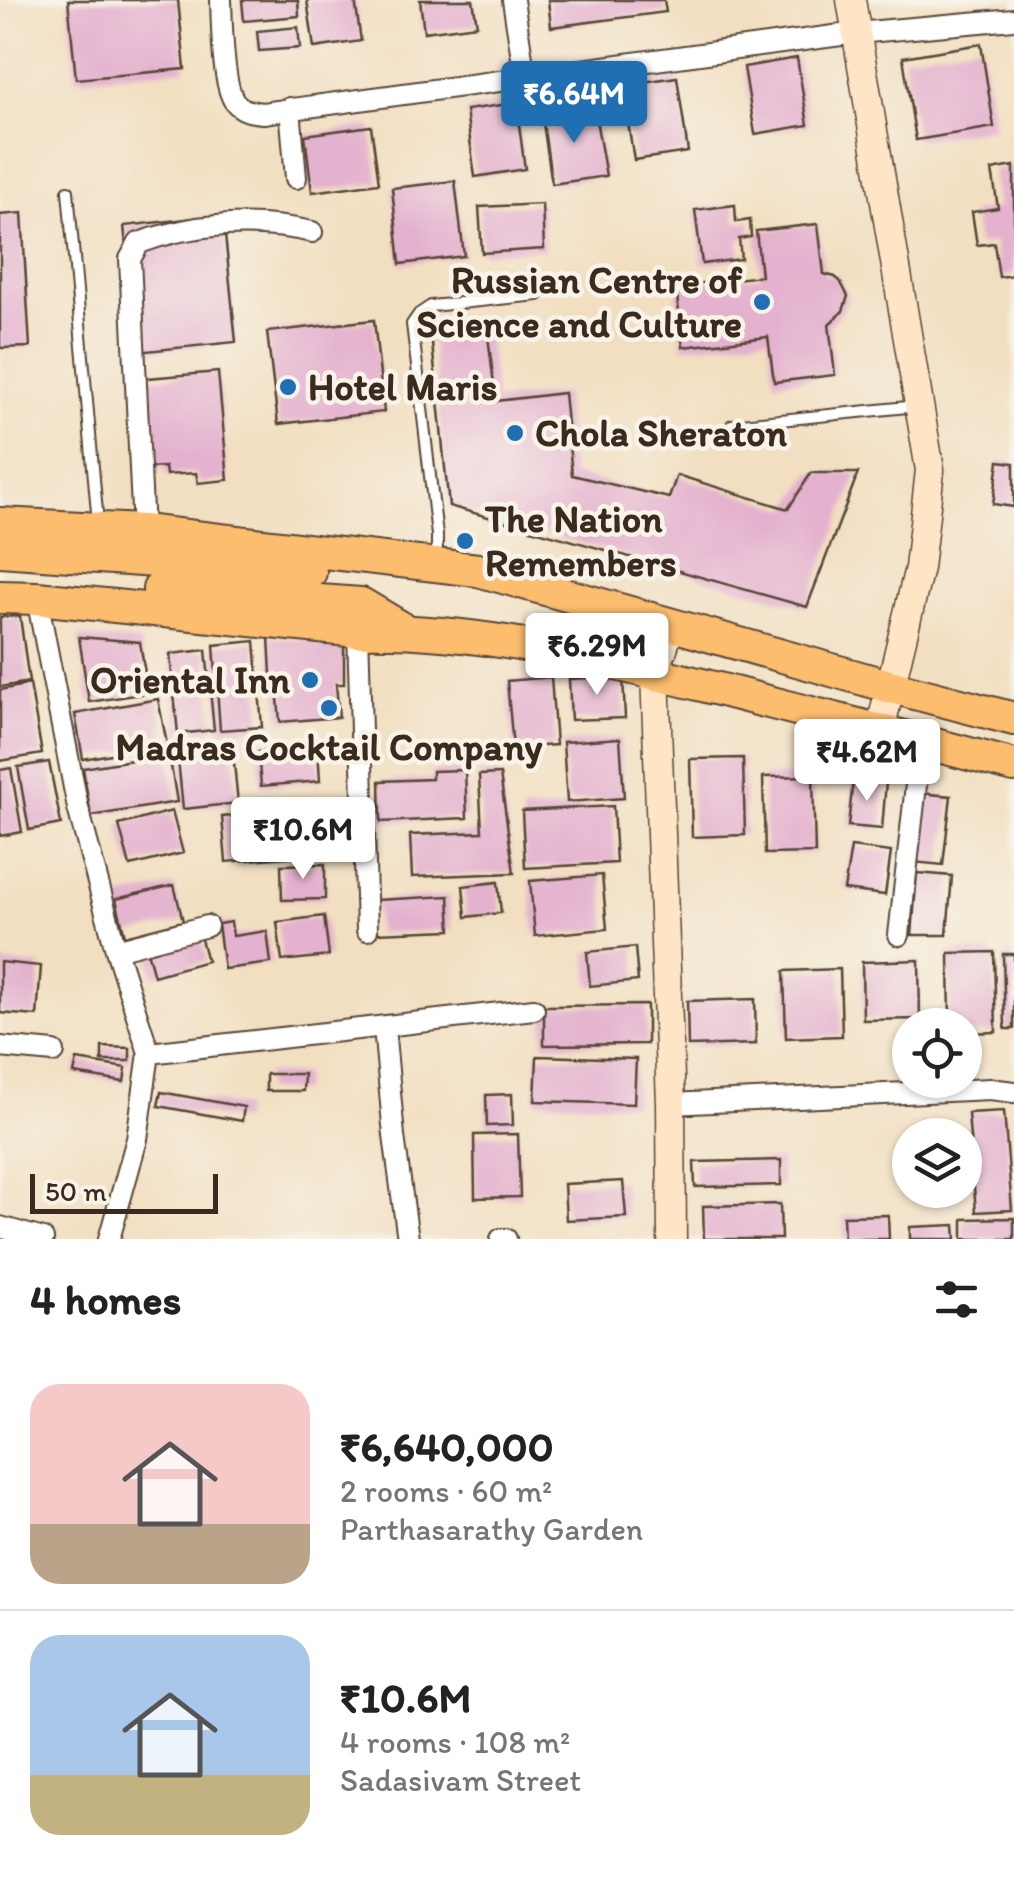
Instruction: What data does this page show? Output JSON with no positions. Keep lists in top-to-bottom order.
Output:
{
  "places": [
    "Russian Centre of Science and Culture",
    "Hotel Maris",
    "Chola Sheraton",
    "The Nation Remembers",
    "Oriental Inn",
    "Madras Cocktail Company"
  ],
  "scale_bar": "50 m",
  "page": {
    "price": [
      "₹6.64M",
      "₹6.29M",
      "₹4.62M",
      "₹10.6M"
    ],
    "scale": "50 m",
    "heading": "4 homes",
    "list": [
      {
        "name": "₹6,640,000",
        "note": "2 rooms · 60 m² · Parthasarathy Garden"
      },
      {
        "name": "₹10.6M",
        "note": "4 rooms · 108 m² · Sadasivam Street"
      }
    ]
  }
}
